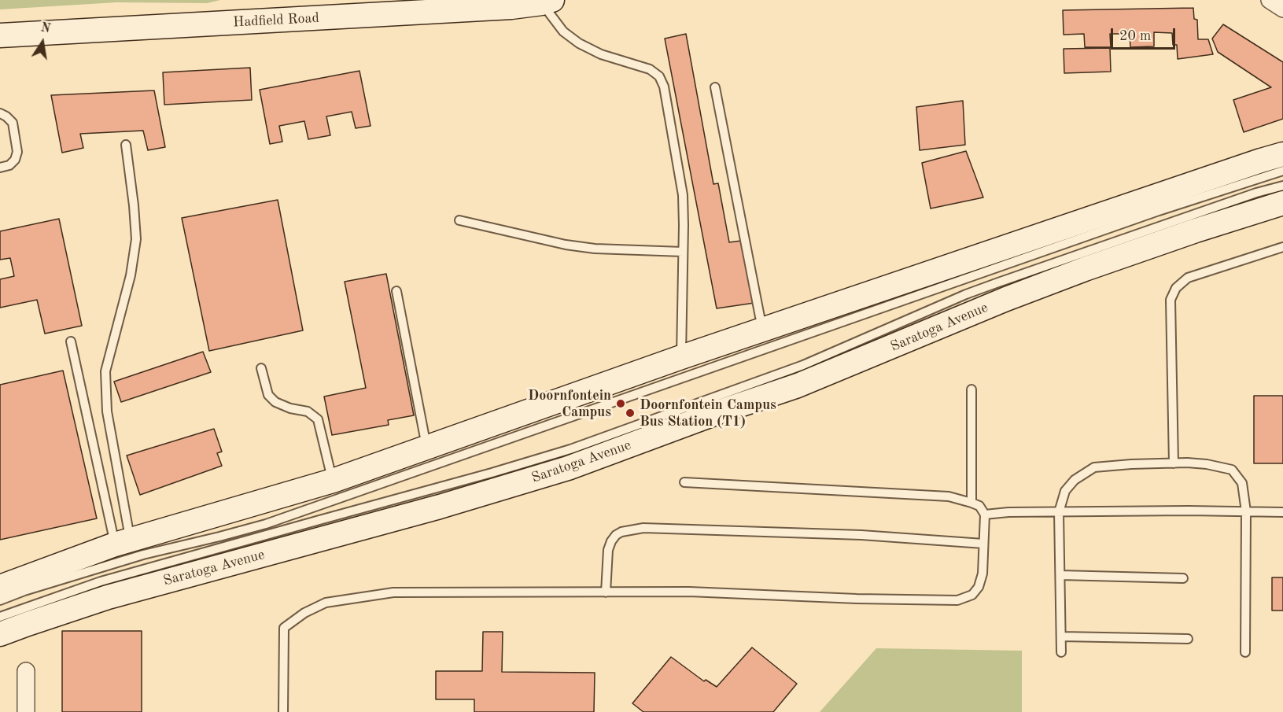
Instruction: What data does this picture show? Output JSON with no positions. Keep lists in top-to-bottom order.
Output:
{
  "streets": {
    "main road": ["Hadfield Road", "Saratoga Avenue"]
  },
  "places": ["Doornfontein Campus", "Doornfontein Campus Bus Station (T1)"],
  "scale_bar": "20 m",
  "north": "top"
}
